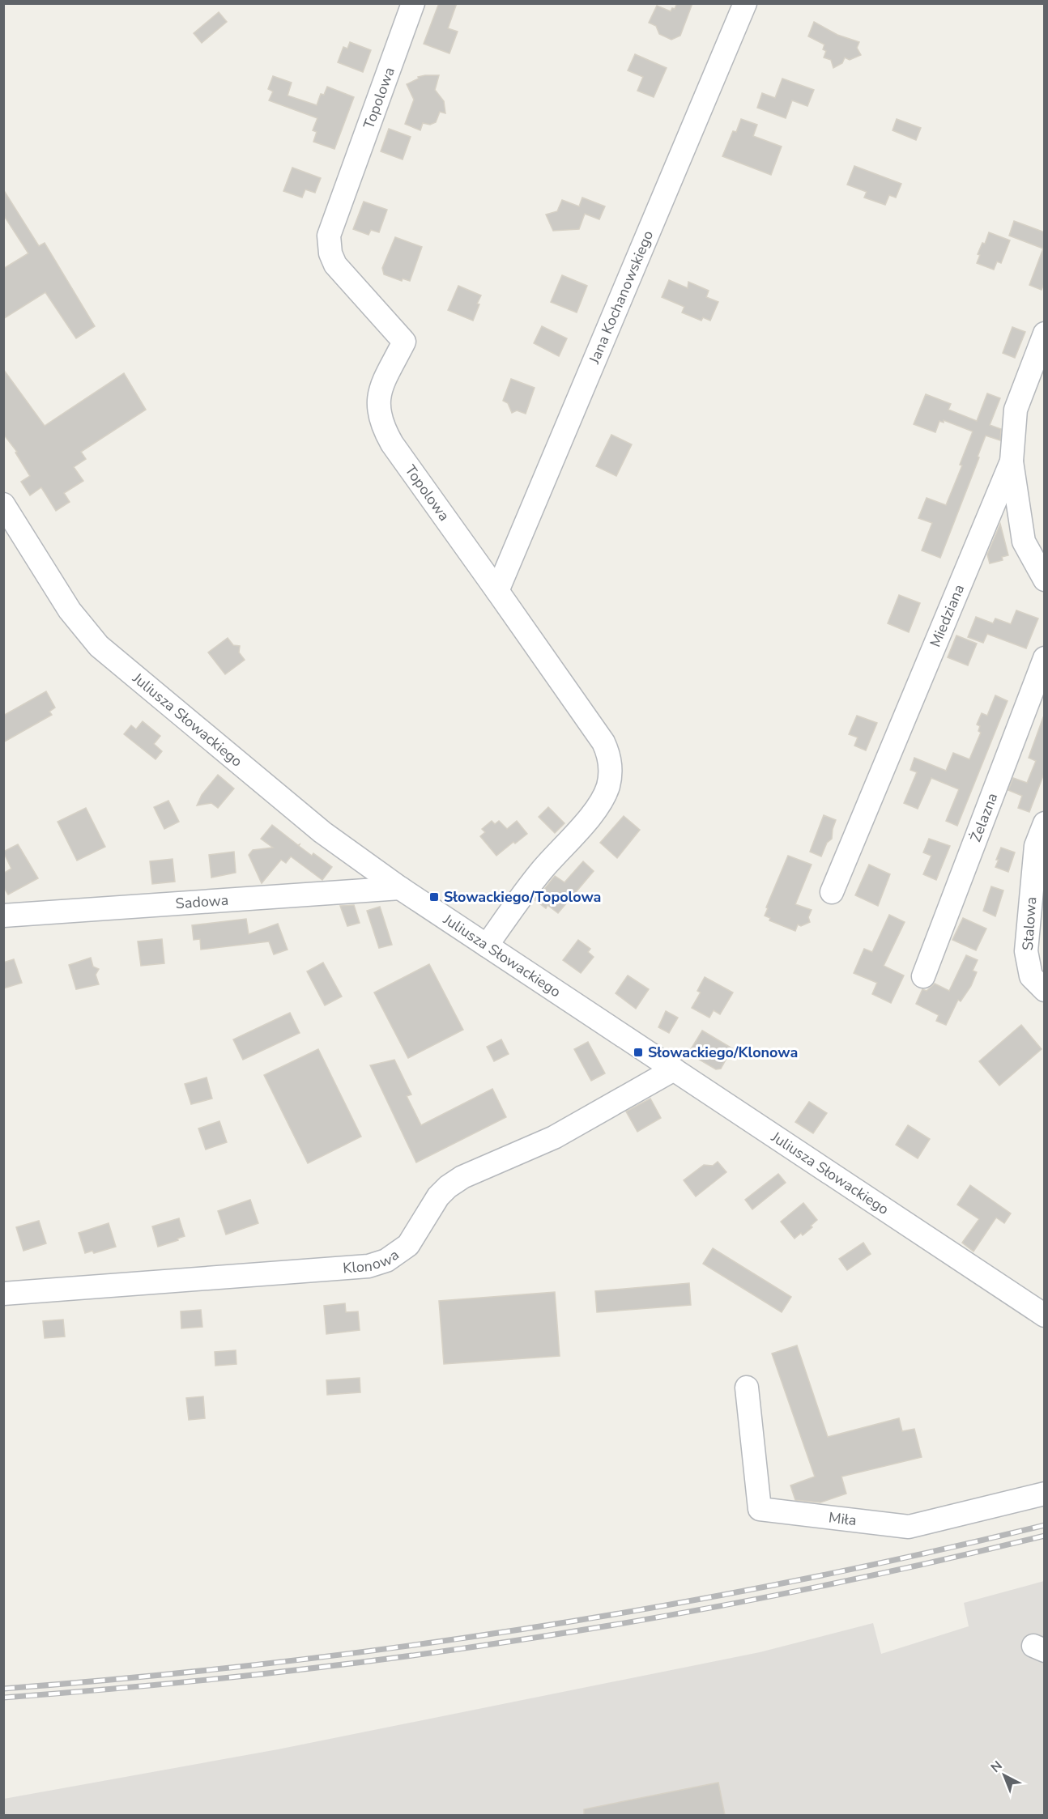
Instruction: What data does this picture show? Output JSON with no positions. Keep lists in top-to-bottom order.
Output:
{
  "streets": {
    "street": [
      "Topolowa",
      "Jana Kochanowskiego",
      "Miedziana",
      "Juliusza Słowackiego",
      "Żelazna",
      "Sadowa",
      "Stalowa",
      "Klonowa",
      "Miła"
    ]
  },
  "crossings": [
    ["Topolowa", "Jana Kochanowskiego"],
    ["Topolowa", "Juliusza Słowackiego"],
    ["Juliusza Słowackiego", "Sadowa"],
    ["Juliusza Słowackiego", "Klonowa"]
  ],
  "places": {
    "transit": ["Słowackiego/Topolowa", "Słowackiego/Klonowa"]
  },
  "north": "top left"
}
